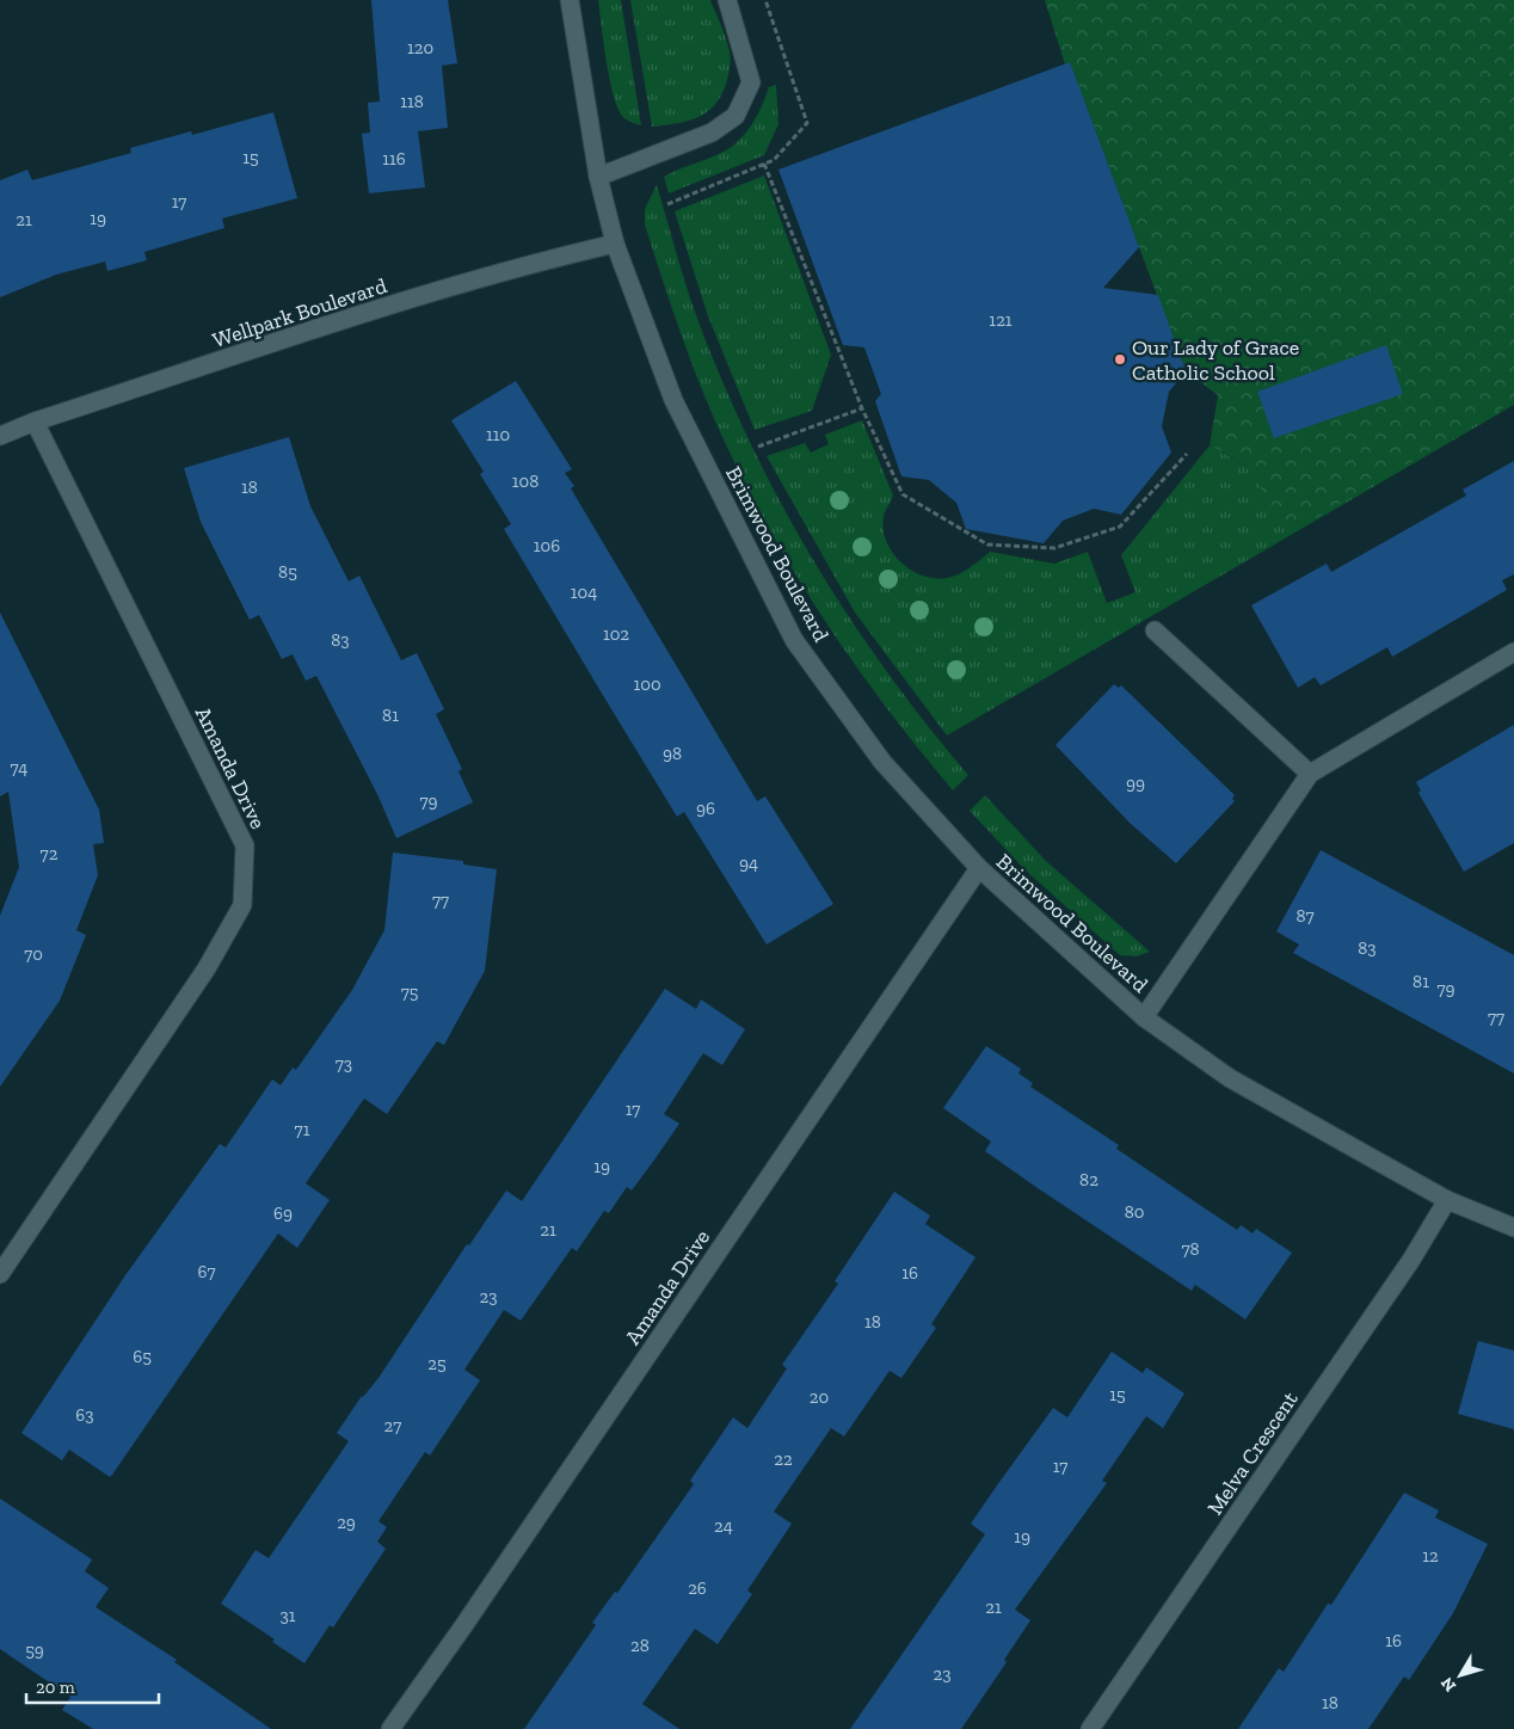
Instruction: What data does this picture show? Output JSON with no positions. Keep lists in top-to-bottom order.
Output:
{
  "streets": {
    "street": [
      "Wellpark Boulevard",
      "Brimwood Boulevard",
      "Amanda Drive",
      "Melva Crescent"
    ]
  },
  "crossings": [
    ["Wellpark Boulevard", "Brimwood Boulevard"],
    ["Wellpark Boulevard", "Amanda Drive"],
    ["Brimwood Boulevard", "Amanda Drive"],
    ["Brimwood Boulevard", "Melva Crescent"]
  ],
  "places": ["Our Lady of Grace Catholic School"],
  "house_numbers": [
    "120",
    "118",
    "15",
    "116",
    "17",
    "19",
    "21",
    "121",
    "110",
    "108",
    "18",
    "106",
    "85",
    "104",
    "102",
    "83",
    "100",
    "81",
    "98",
    "74",
    "99",
    "79",
    "96",
    "72",
    "94",
    "77",
    "87",
    "83",
    "70",
    "81",
    "79",
    "75",
    "77",
    "73",
    "17",
    "71",
    "19",
    "82",
    "80",
    "69",
    "21",
    "78",
    "67",
    "16",
    "23",
    "18",
    "65",
    "25",
    "15",
    "20",
    "63",
    "27",
    "22",
    "17",
    "29",
    "24",
    "19",
    "12",
    "26",
    "21",
    "31",
    "16",
    "28",
    "59",
    "23",
    "18"
  ],
  "scale_bar": "20 m",
  "north": "bottom left"
}
